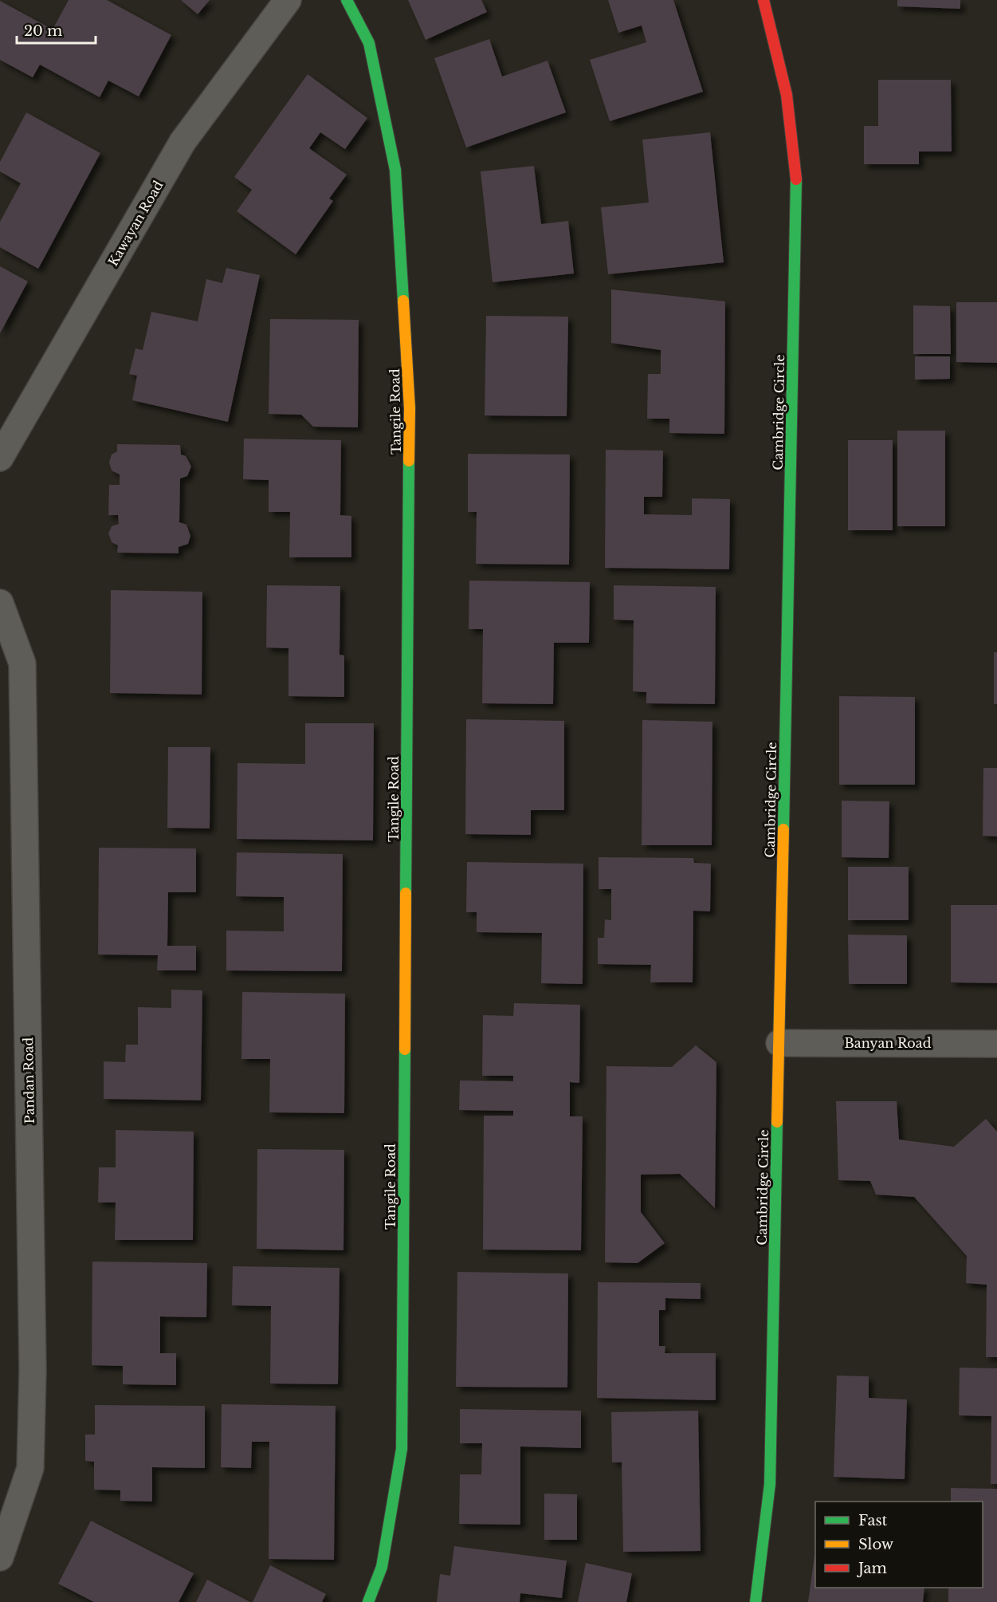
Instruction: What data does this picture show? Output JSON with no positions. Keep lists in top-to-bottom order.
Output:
{
  "streets": {
    "street": [
      "Kawayan Road",
      "Tangile Road",
      "Cambridge Circle",
      "Banyan Road",
      "Pandan Road"
    ]
  },
  "crossings": [
    ["Cambridge Circle", "Banyan Road"]
  ],
  "legend": ["Fast", "Slow", "Jam"],
  "scale_bar": "20 m"
}
